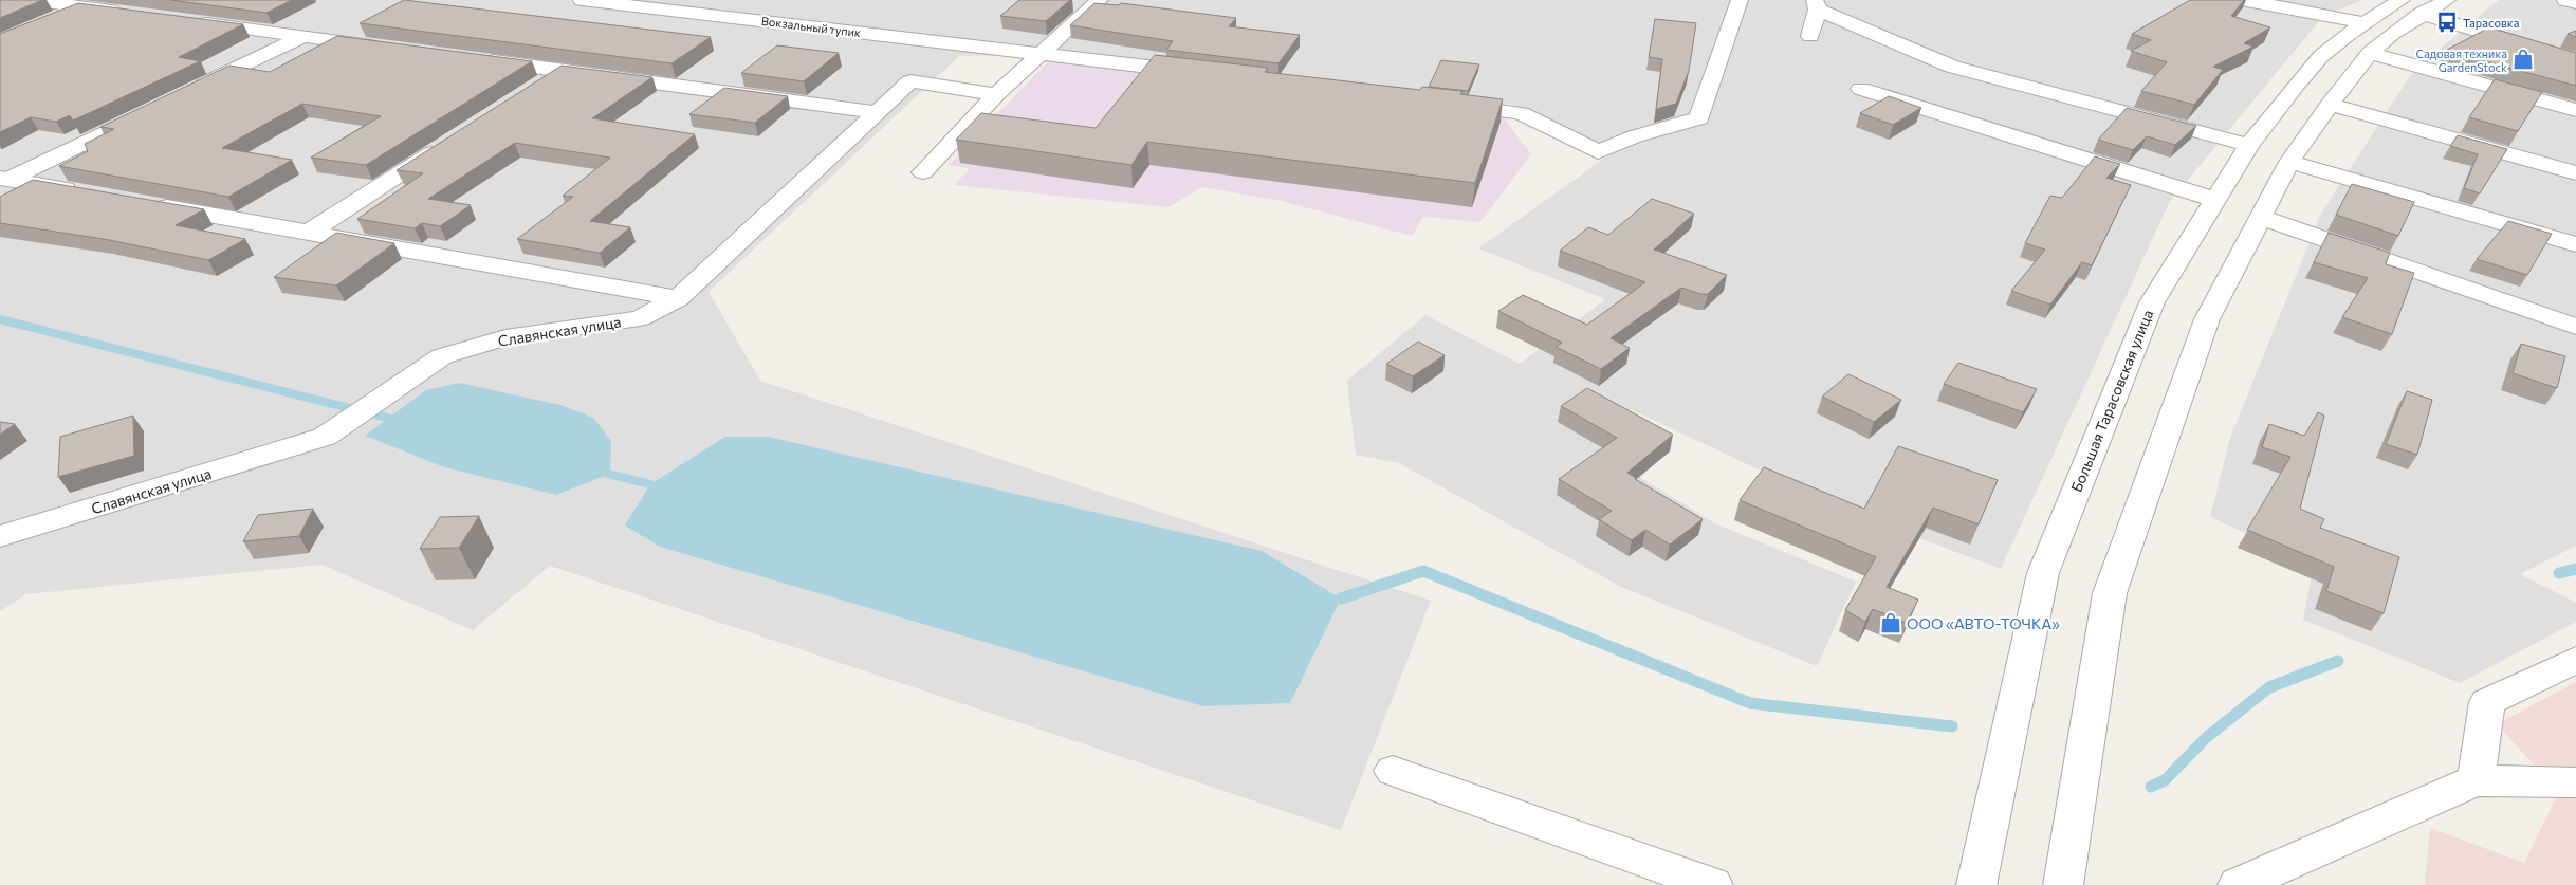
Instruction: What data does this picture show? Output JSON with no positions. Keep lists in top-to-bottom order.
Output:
{
  "streets": {
    "street": ["Вокзальный тупик", "Славянская улица", "Большая Тарасовская улица"]
  },
  "places": {
    "bus stop": ["Тарасовка"],
    "shop": ["Садовая техника GardenStock", "ООО «АВТО-ТОЧКА»"]
  }
}
